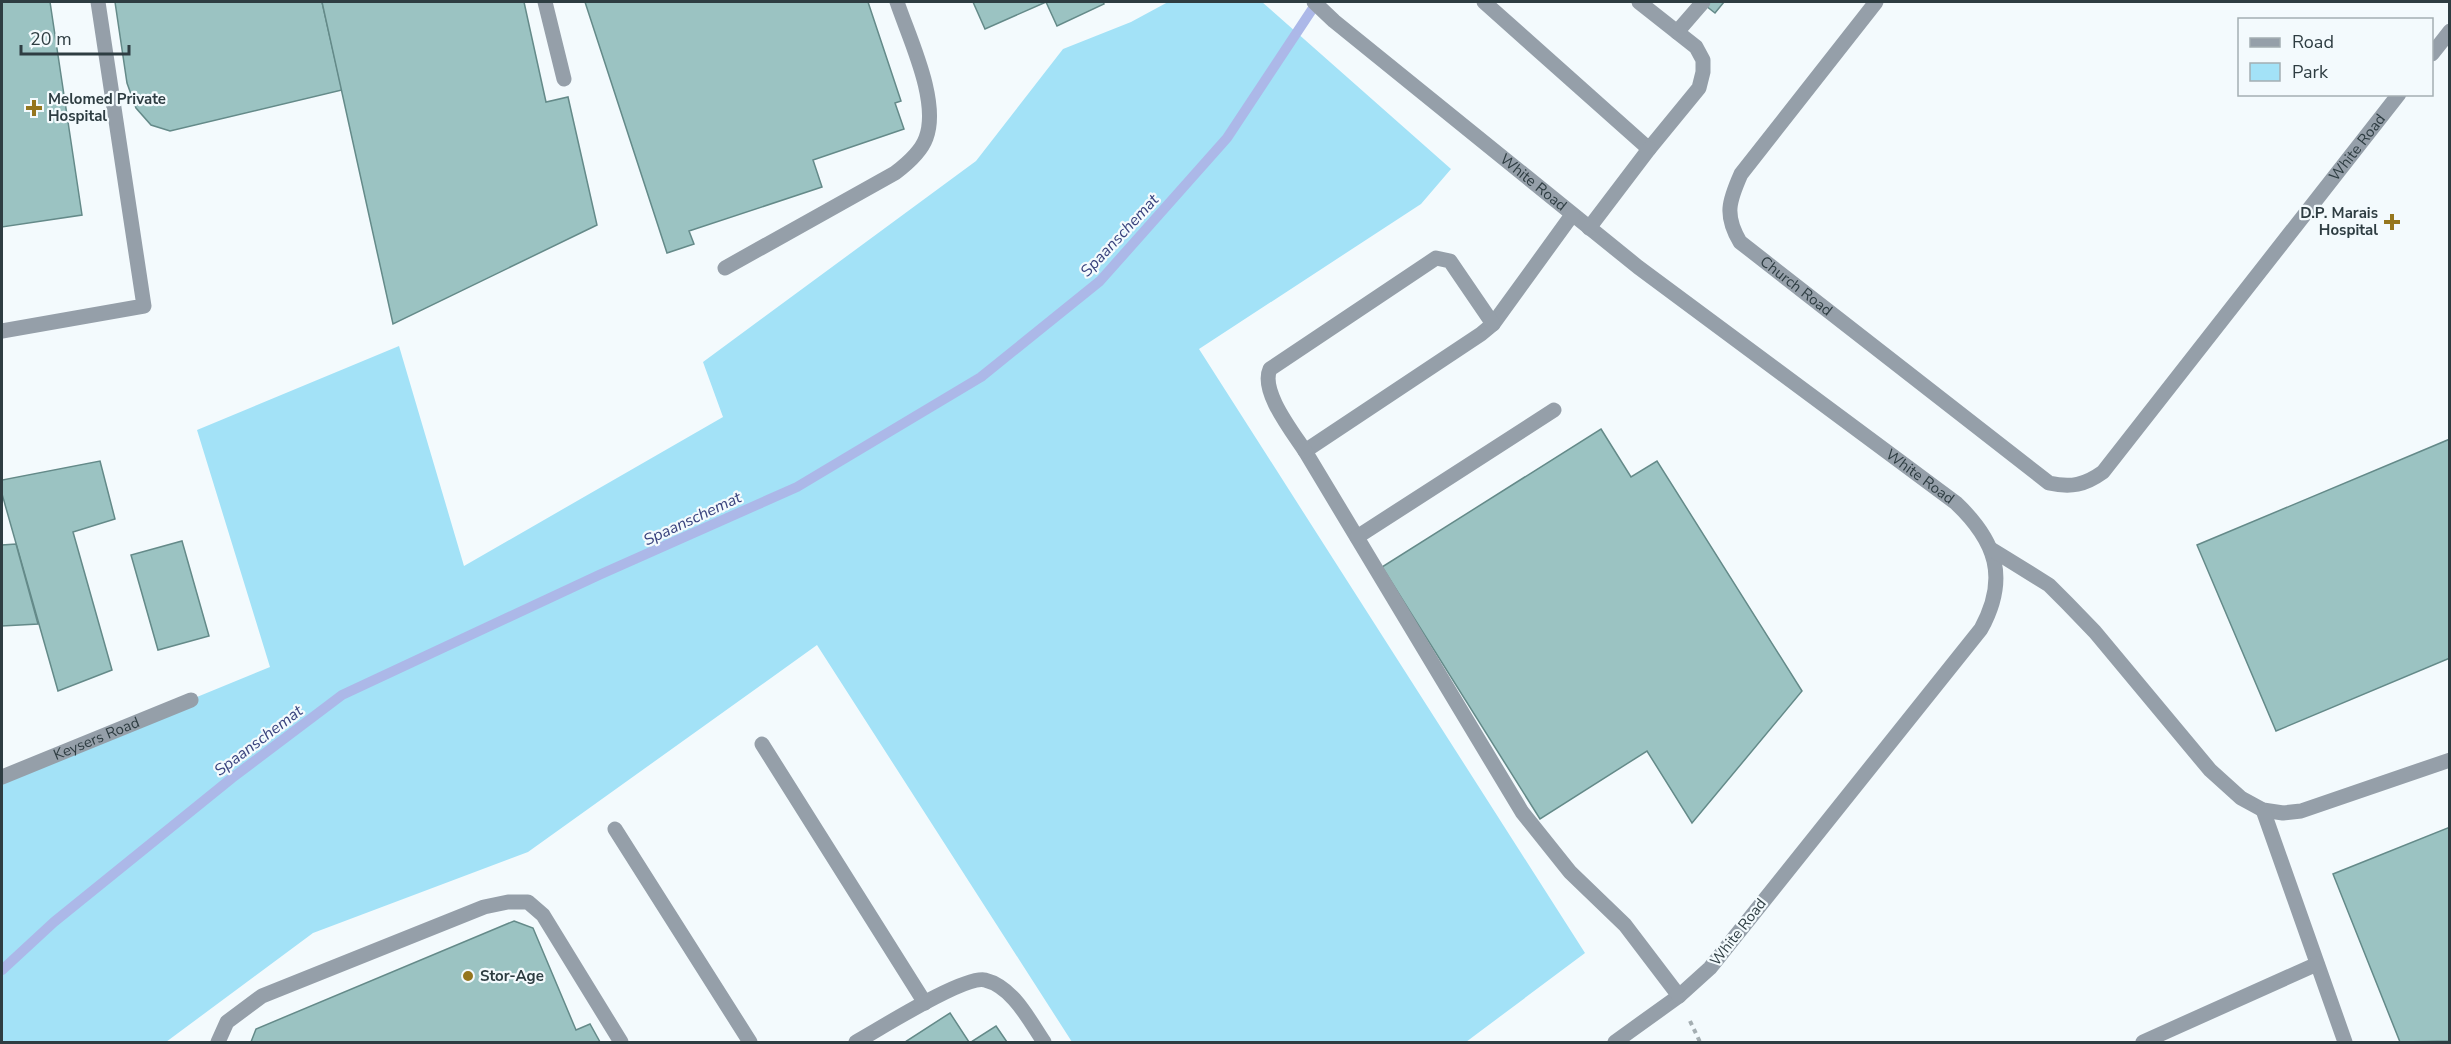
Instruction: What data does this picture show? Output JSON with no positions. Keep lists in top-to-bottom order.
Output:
{
  "streets": {
    "street": ["White Road", "Church Road", "Keysers Road"]
  },
  "crossings": [
    ["White Road", "Church Road"]
  ],
  "water": ["Spaanschemat"],
  "places": {
    "health": ["Melomed Private Hospital", "D.P. Marais Hospital"],
    "other": ["Stor-Age"]
  },
  "legend": ["Road", "Park"],
  "scale_bar": "20 m"
}
